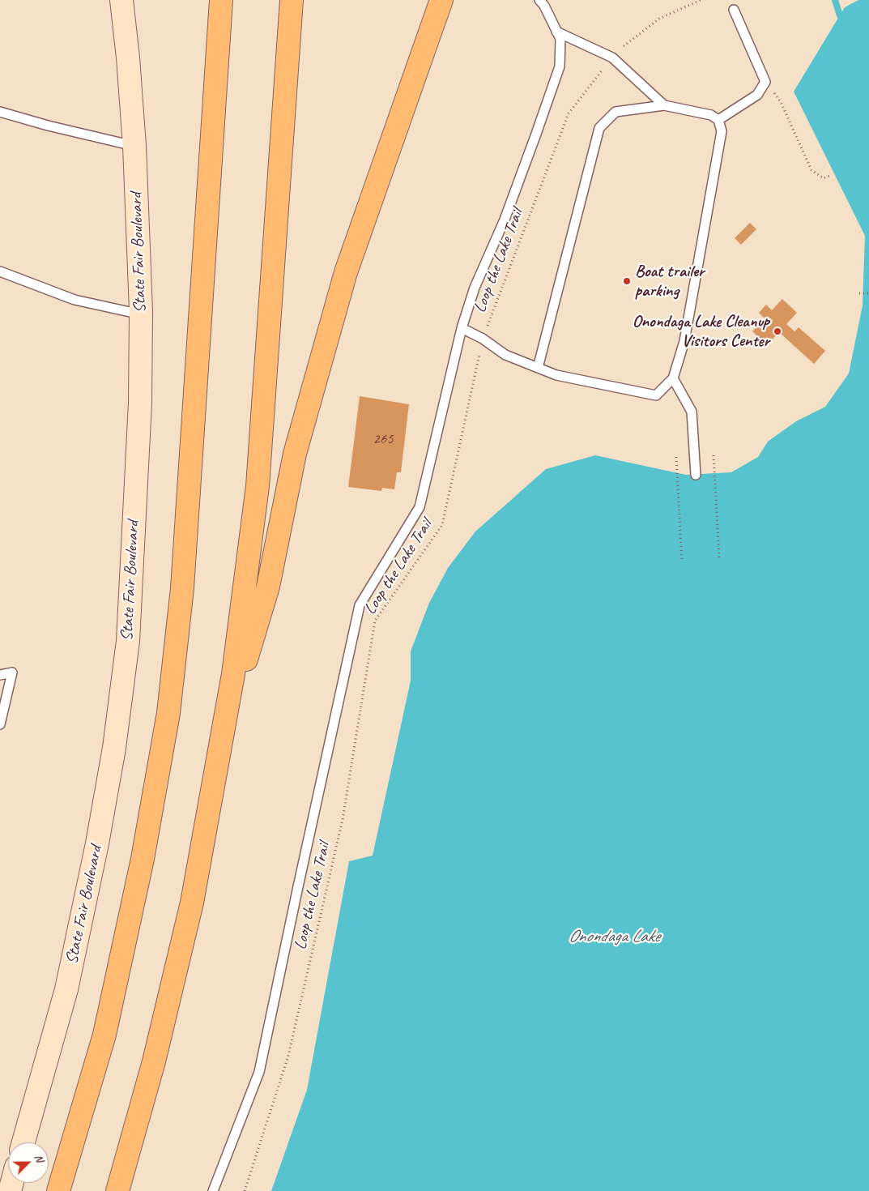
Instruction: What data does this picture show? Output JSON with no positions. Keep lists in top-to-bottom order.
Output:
{
  "streets": {
    "main road": ["State Fair Boulevard"],
    "path": ["Loop the Lake Trail"]
  },
  "water": ["Onondaga Lake"],
  "places": ["Boat trailer parking", "Onondaga Lake Cleanup Visitors Center"],
  "house_numbers": ["265"],
  "north": "top right"
}
